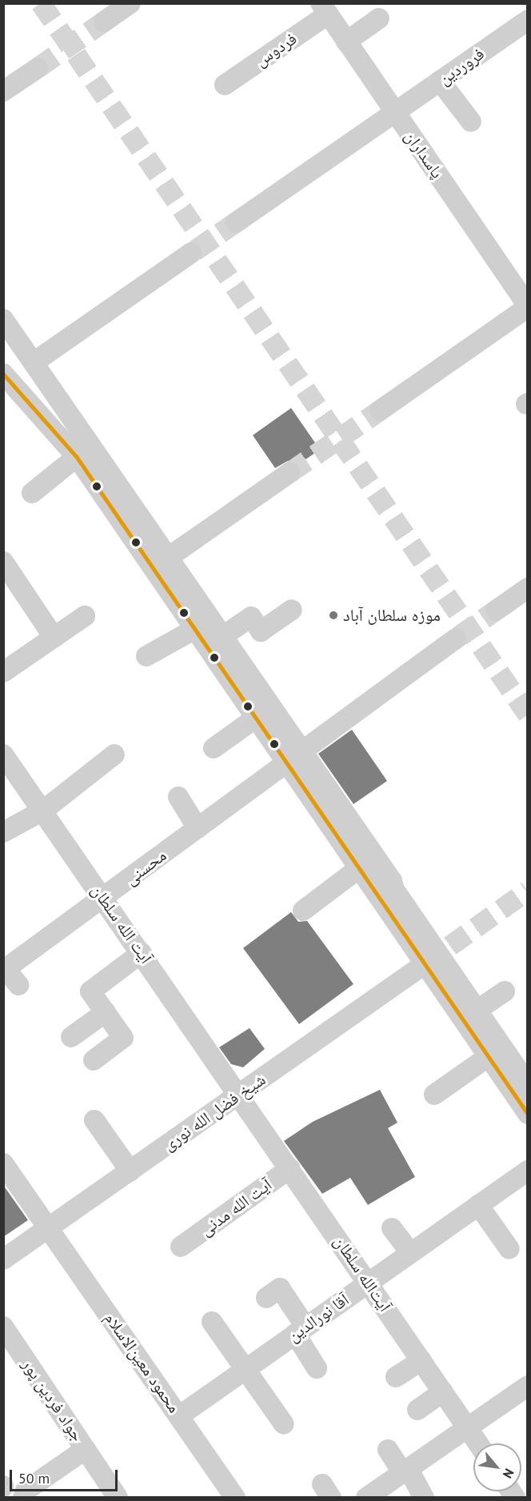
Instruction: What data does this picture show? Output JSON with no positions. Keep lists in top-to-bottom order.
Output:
{
  "streets": {
    "street": [
      "فردوس",
      "فروردین",
      "پاسداران",
      "محسنی",
      "آیت الله سلطان",
      "شیخ فضل الله نوری",
      "آیت الله مدنی",
      "آیت‌الله سلطان",
      "آقا نورالدین",
      "محمود معین‌الاسلام",
      "جواد فردین پور"
    ]
  },
  "crossings": [
    ["فردوس", "پاسداران"],
    ["فروردین", "پاسداران"],
    ["محسنی", "آیت الله سلطان"],
    ["آیت الله سلطان", "شیخ فضل الله نوری"],
    ["آیت الله سلطان", "آیت‌الله سلطان"],
    ["شیخ فضل الله نوری", "آیت‌الله سلطان"],
    ["شیخ فضل الله نوری", "محمود معین‌الاسلام"],
    ["آیت الله مدنی", "آیت‌الله سلطان"],
    ["آیت‌الله سلطان", "آقا نورالدین"],
    ["آقا نورالدین", "محمود معین‌الاسلام"]
  ],
  "places": ["موزه سلطان آباد"],
  "scale_bar": "50 m",
  "north": "bottom right"
}
